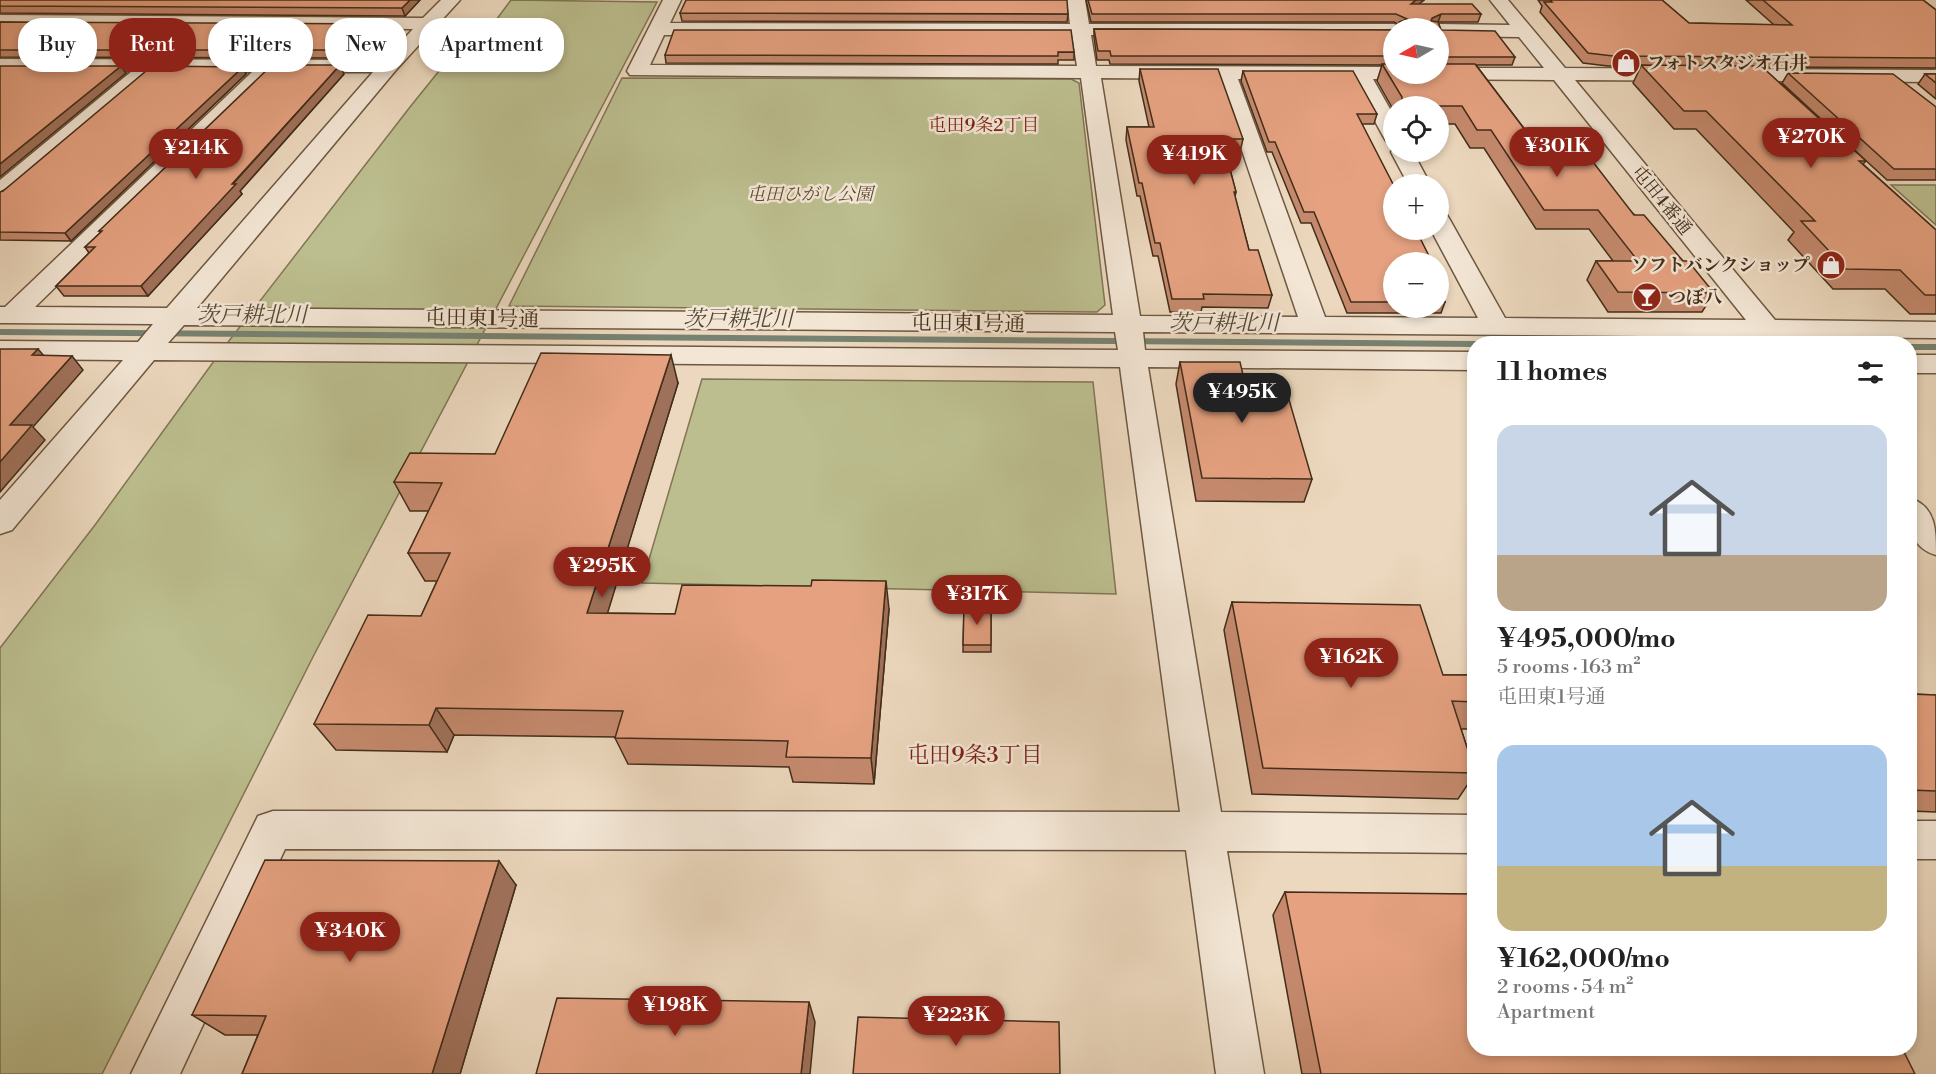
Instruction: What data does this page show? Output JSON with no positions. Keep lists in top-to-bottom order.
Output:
{
  "streets": {
    "street": ["屯田4番通", "屯田東1号通"]
  },
  "crossings": [
    ["屯田4番通", "屯田東1号通"]
  ],
  "districts": ["屯田9条2丁目", "屯田9条3丁目"],
  "water": ["茨戸耕北川"],
  "parks": ["屯田ひがし公園"],
  "places": {
    "shop": ["フォトスタジオ石井", "ソフトバンクショップ"],
    "bar": ["つぼ八"]
  },
  "north": "left",
  "page": {
    "map_buttons": ["+", "−"],
    "chip": [
      "Buy",
      "Rent",
      "Filters",
      "New",
      "Apartment"
    ],
    "price": [
      "¥270K",
      "¥301K",
      "¥214K",
      "¥419K",
      "¥495K",
      "¥295K",
      "¥317K",
      "¥162K",
      "¥340K",
      "¥198K",
      "¥223K"
    ],
    "heading": "11 homes",
    "list": [
      {
        "name": "¥495,000/mo",
        "note": "5 rooms · 163 m² · 屯田東1号通"
      },
      {
        "name": "¥162,000/mo",
        "note": "2 rooms · 54 m² · Apartment"
      }
    ]
  }
}
